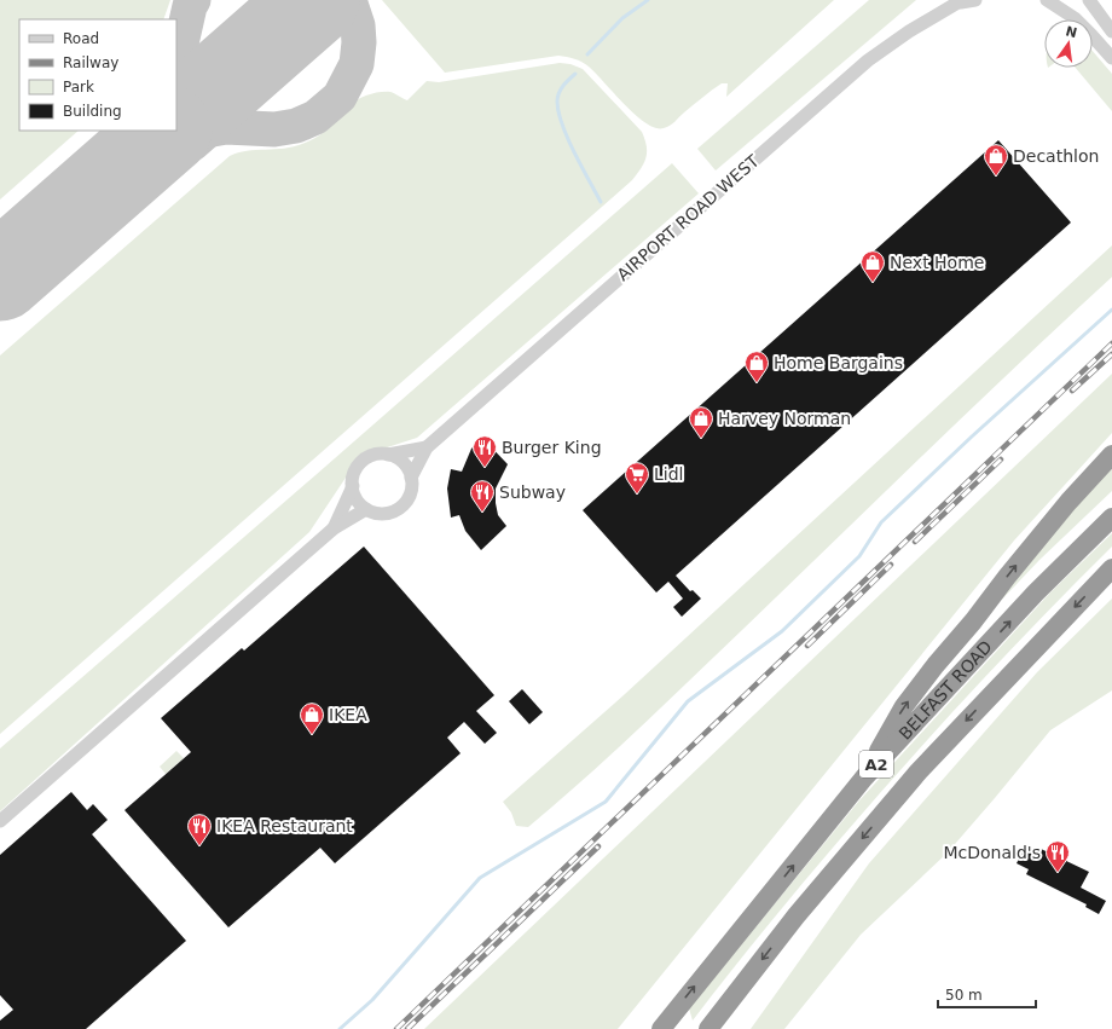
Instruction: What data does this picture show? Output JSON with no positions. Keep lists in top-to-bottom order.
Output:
{
  "streets": {
    "highway": ["BELFAST ROAD", "A2"],
    "street": ["AIRPORT ROAD WEST"]
  },
  "places": {
    "shop": [
      "Decathlon",
      "Next Home",
      "Home Bargains",
      "Harvey Norman",
      "IKEA"
    ],
    "restaurant": [
      "Burger King",
      "Subway",
      "IKEA Restaurant",
      "McDonald's"
    ],
    "supermarket": ["Lidl"]
  },
  "legend": [
    "Road",
    "Railway",
    "Park",
    "Building"
  ],
  "scale_bar": "50 m",
  "north": "top"
}
